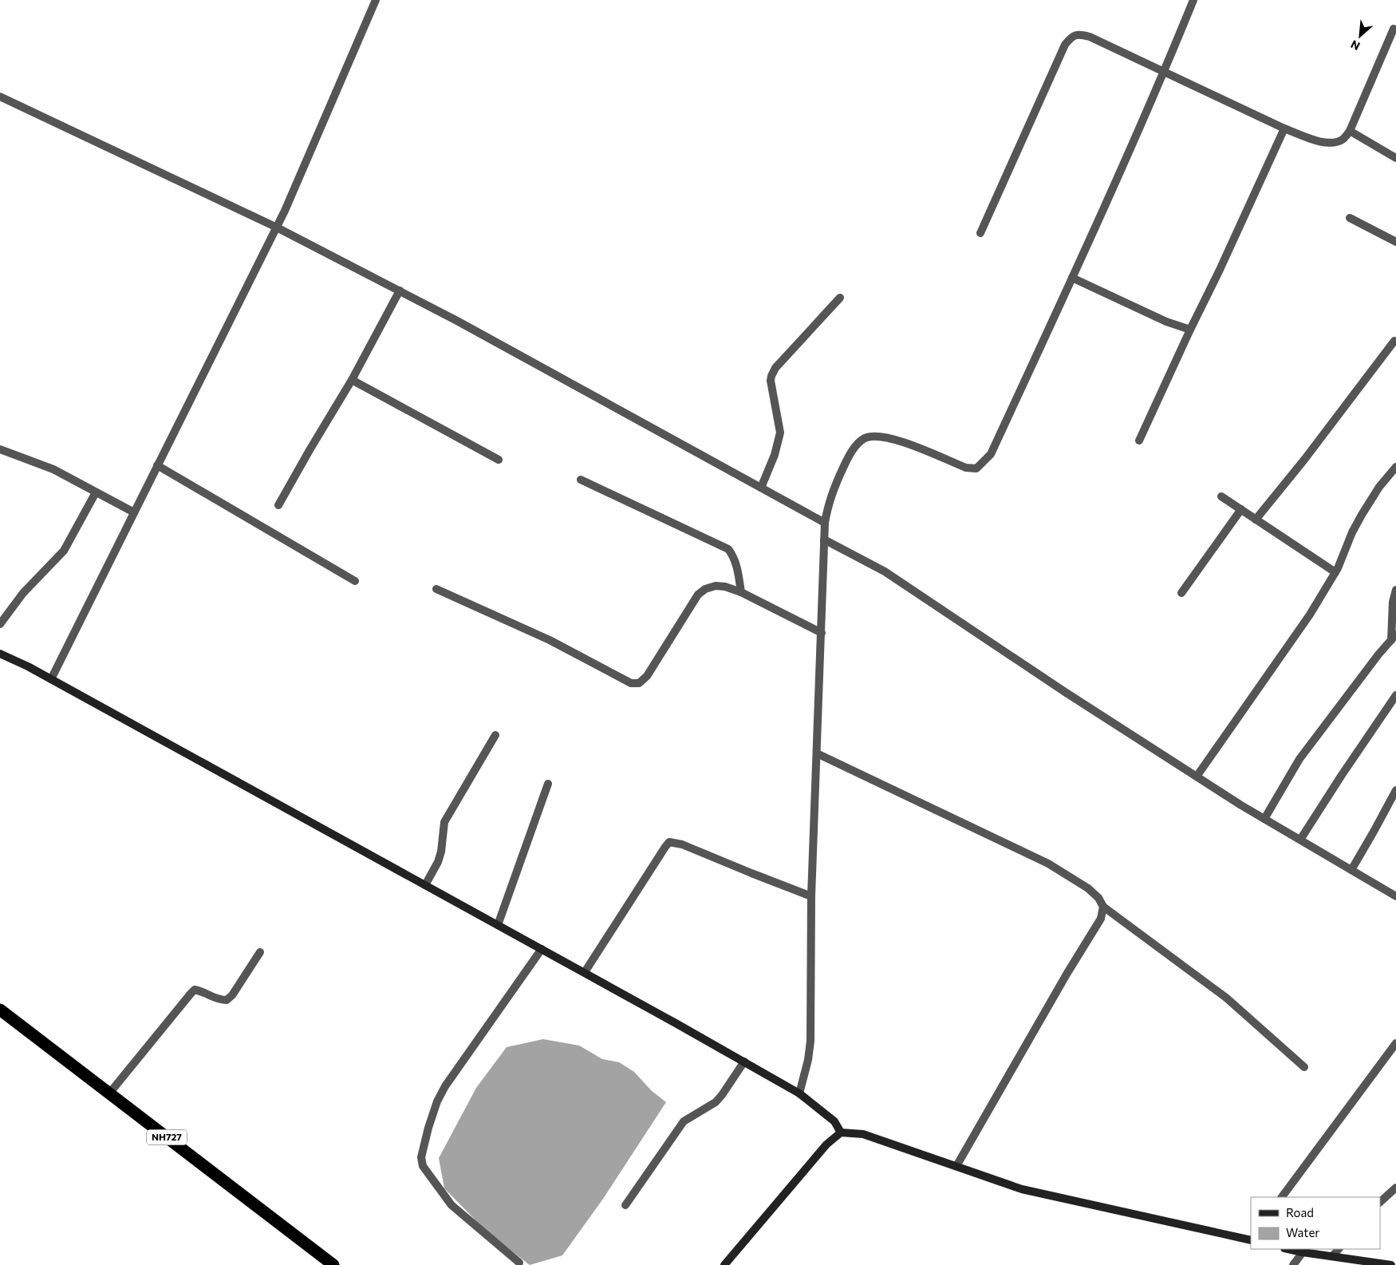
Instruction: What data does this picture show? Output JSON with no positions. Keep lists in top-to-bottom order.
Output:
{
  "streets": {
    "highway": ["NH727"]
  },
  "legend": ["Road", "Water"],
  "north": "bottom left"
}
